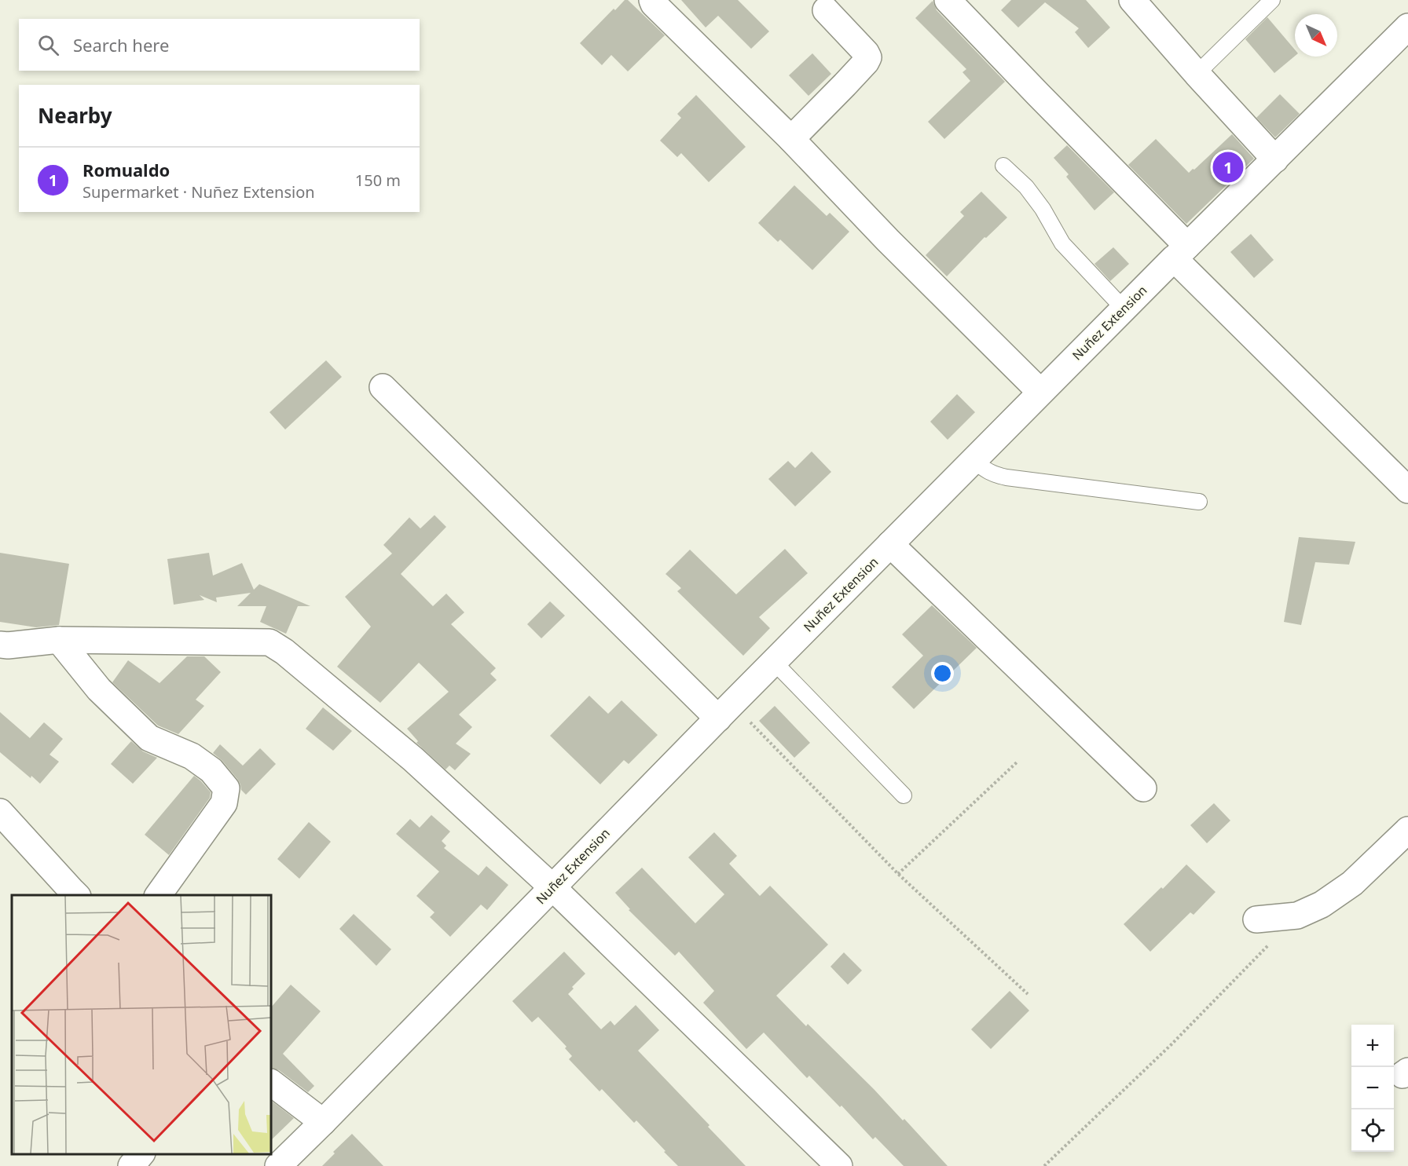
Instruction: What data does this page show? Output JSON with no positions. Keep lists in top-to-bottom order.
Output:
{
  "streets": {
    "street": ["Nuñez Extension"]
  },
  "north": "bottom right",
  "page": {
    "search": "Search here",
    "heading": "Nearby",
    "list": [
      {
        "mark": "1",
        "name": "Romualdo",
        "note": "Supermarket · Nuñez Extension",
        "value": "150 m"
      }
    ],
    "pins": "1",
    "map_buttons": ["+", "−"]
  }
}
